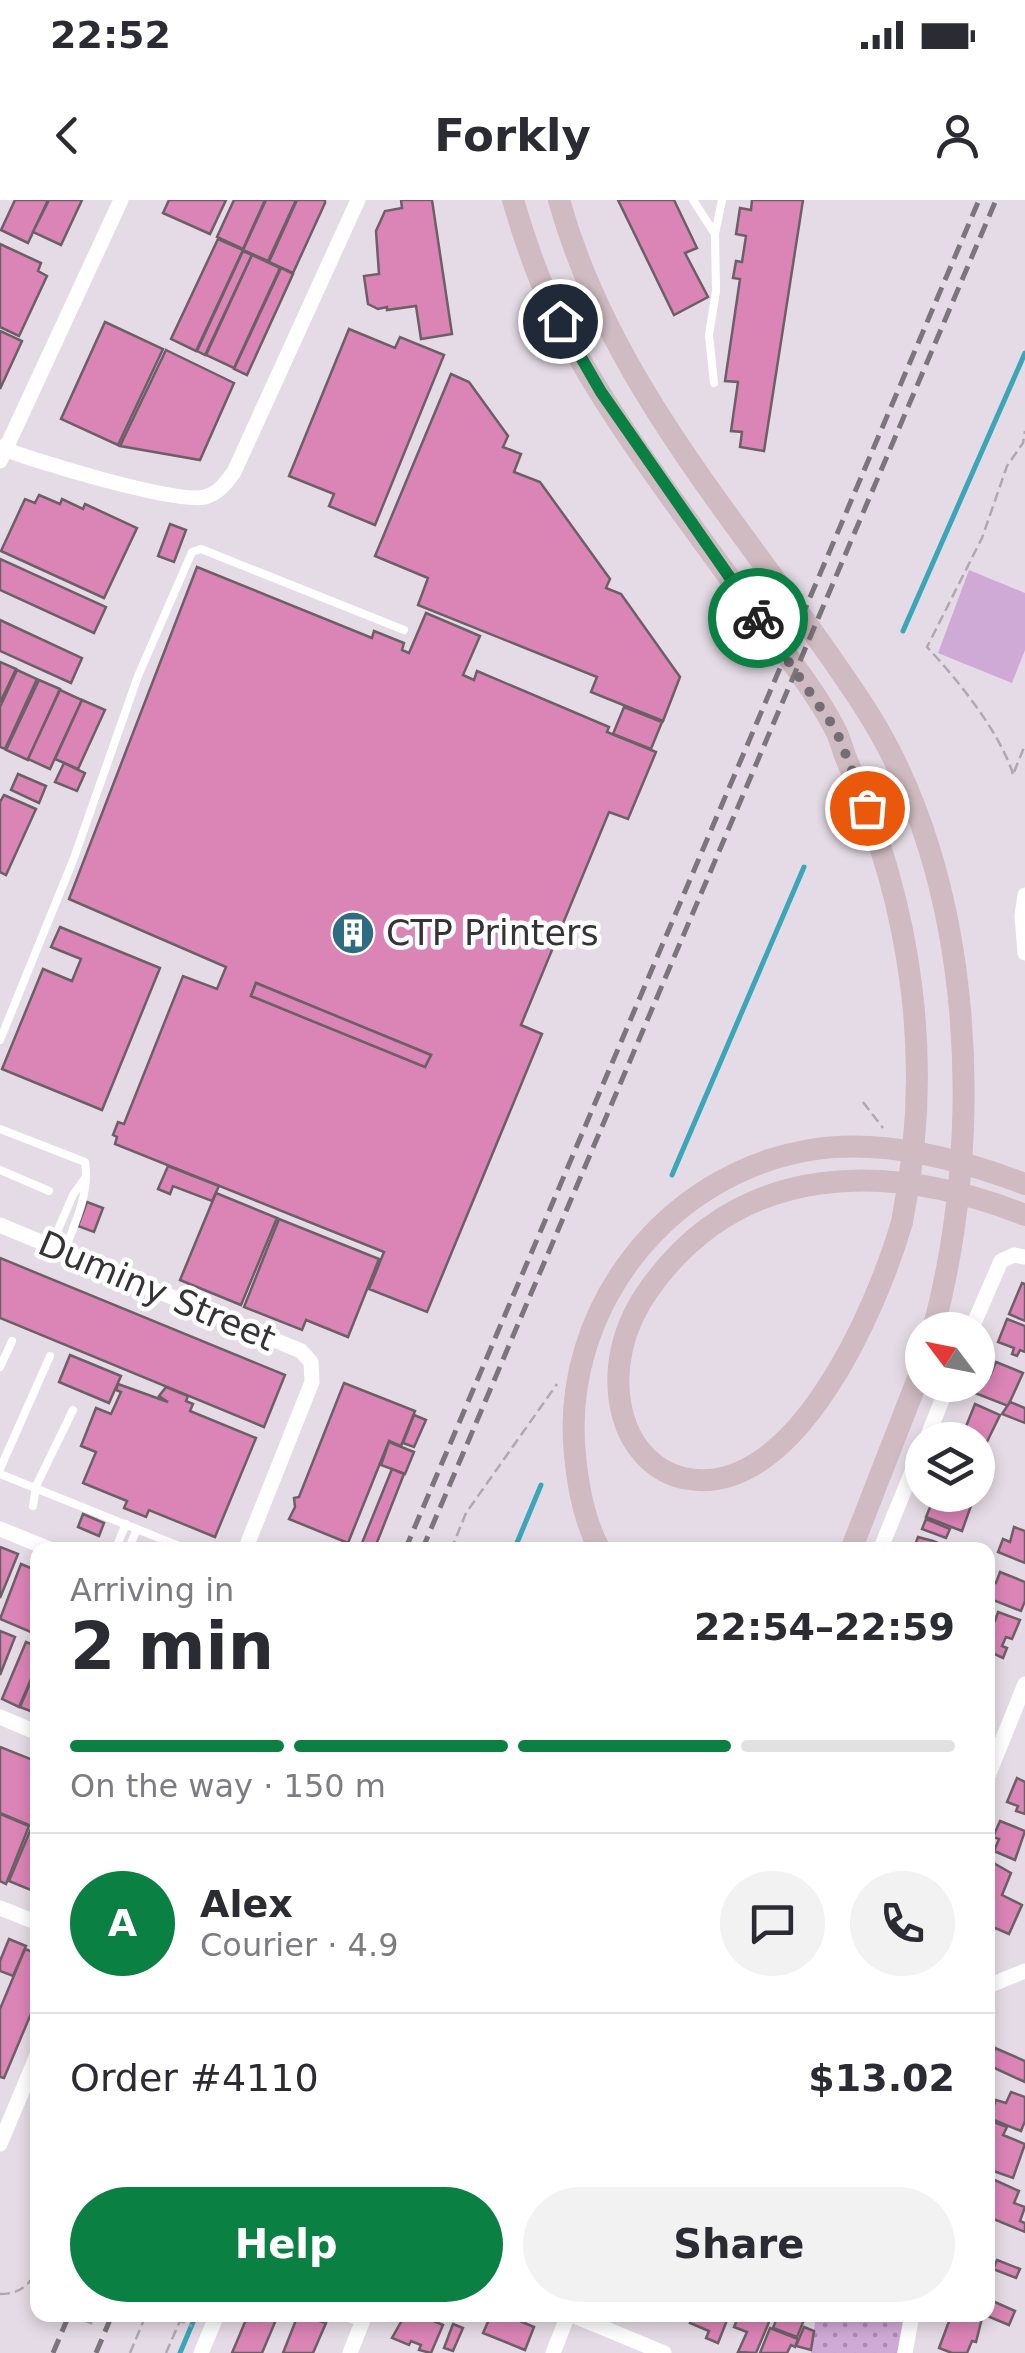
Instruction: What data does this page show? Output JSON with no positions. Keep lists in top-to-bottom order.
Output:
{
  "streets": {
    "street": ["Duminy Street"]
  },
  "places": {
    "building": ["CTP Printers"]
  },
  "north": "top left",
  "page": {
    "status": "22:52",
    "header": "Forkly",
    "heading": ["2 min", "Arriving in", "22:54–22:59"],
    "panel": [
      "Alex",
      "Courier · 4.9",
      "Order #4110",
      "$13.02"
    ],
    "bar": "On the way · 150 m",
    "round": "A",
    "buttons": ["Help", "Share"]
  }
}
